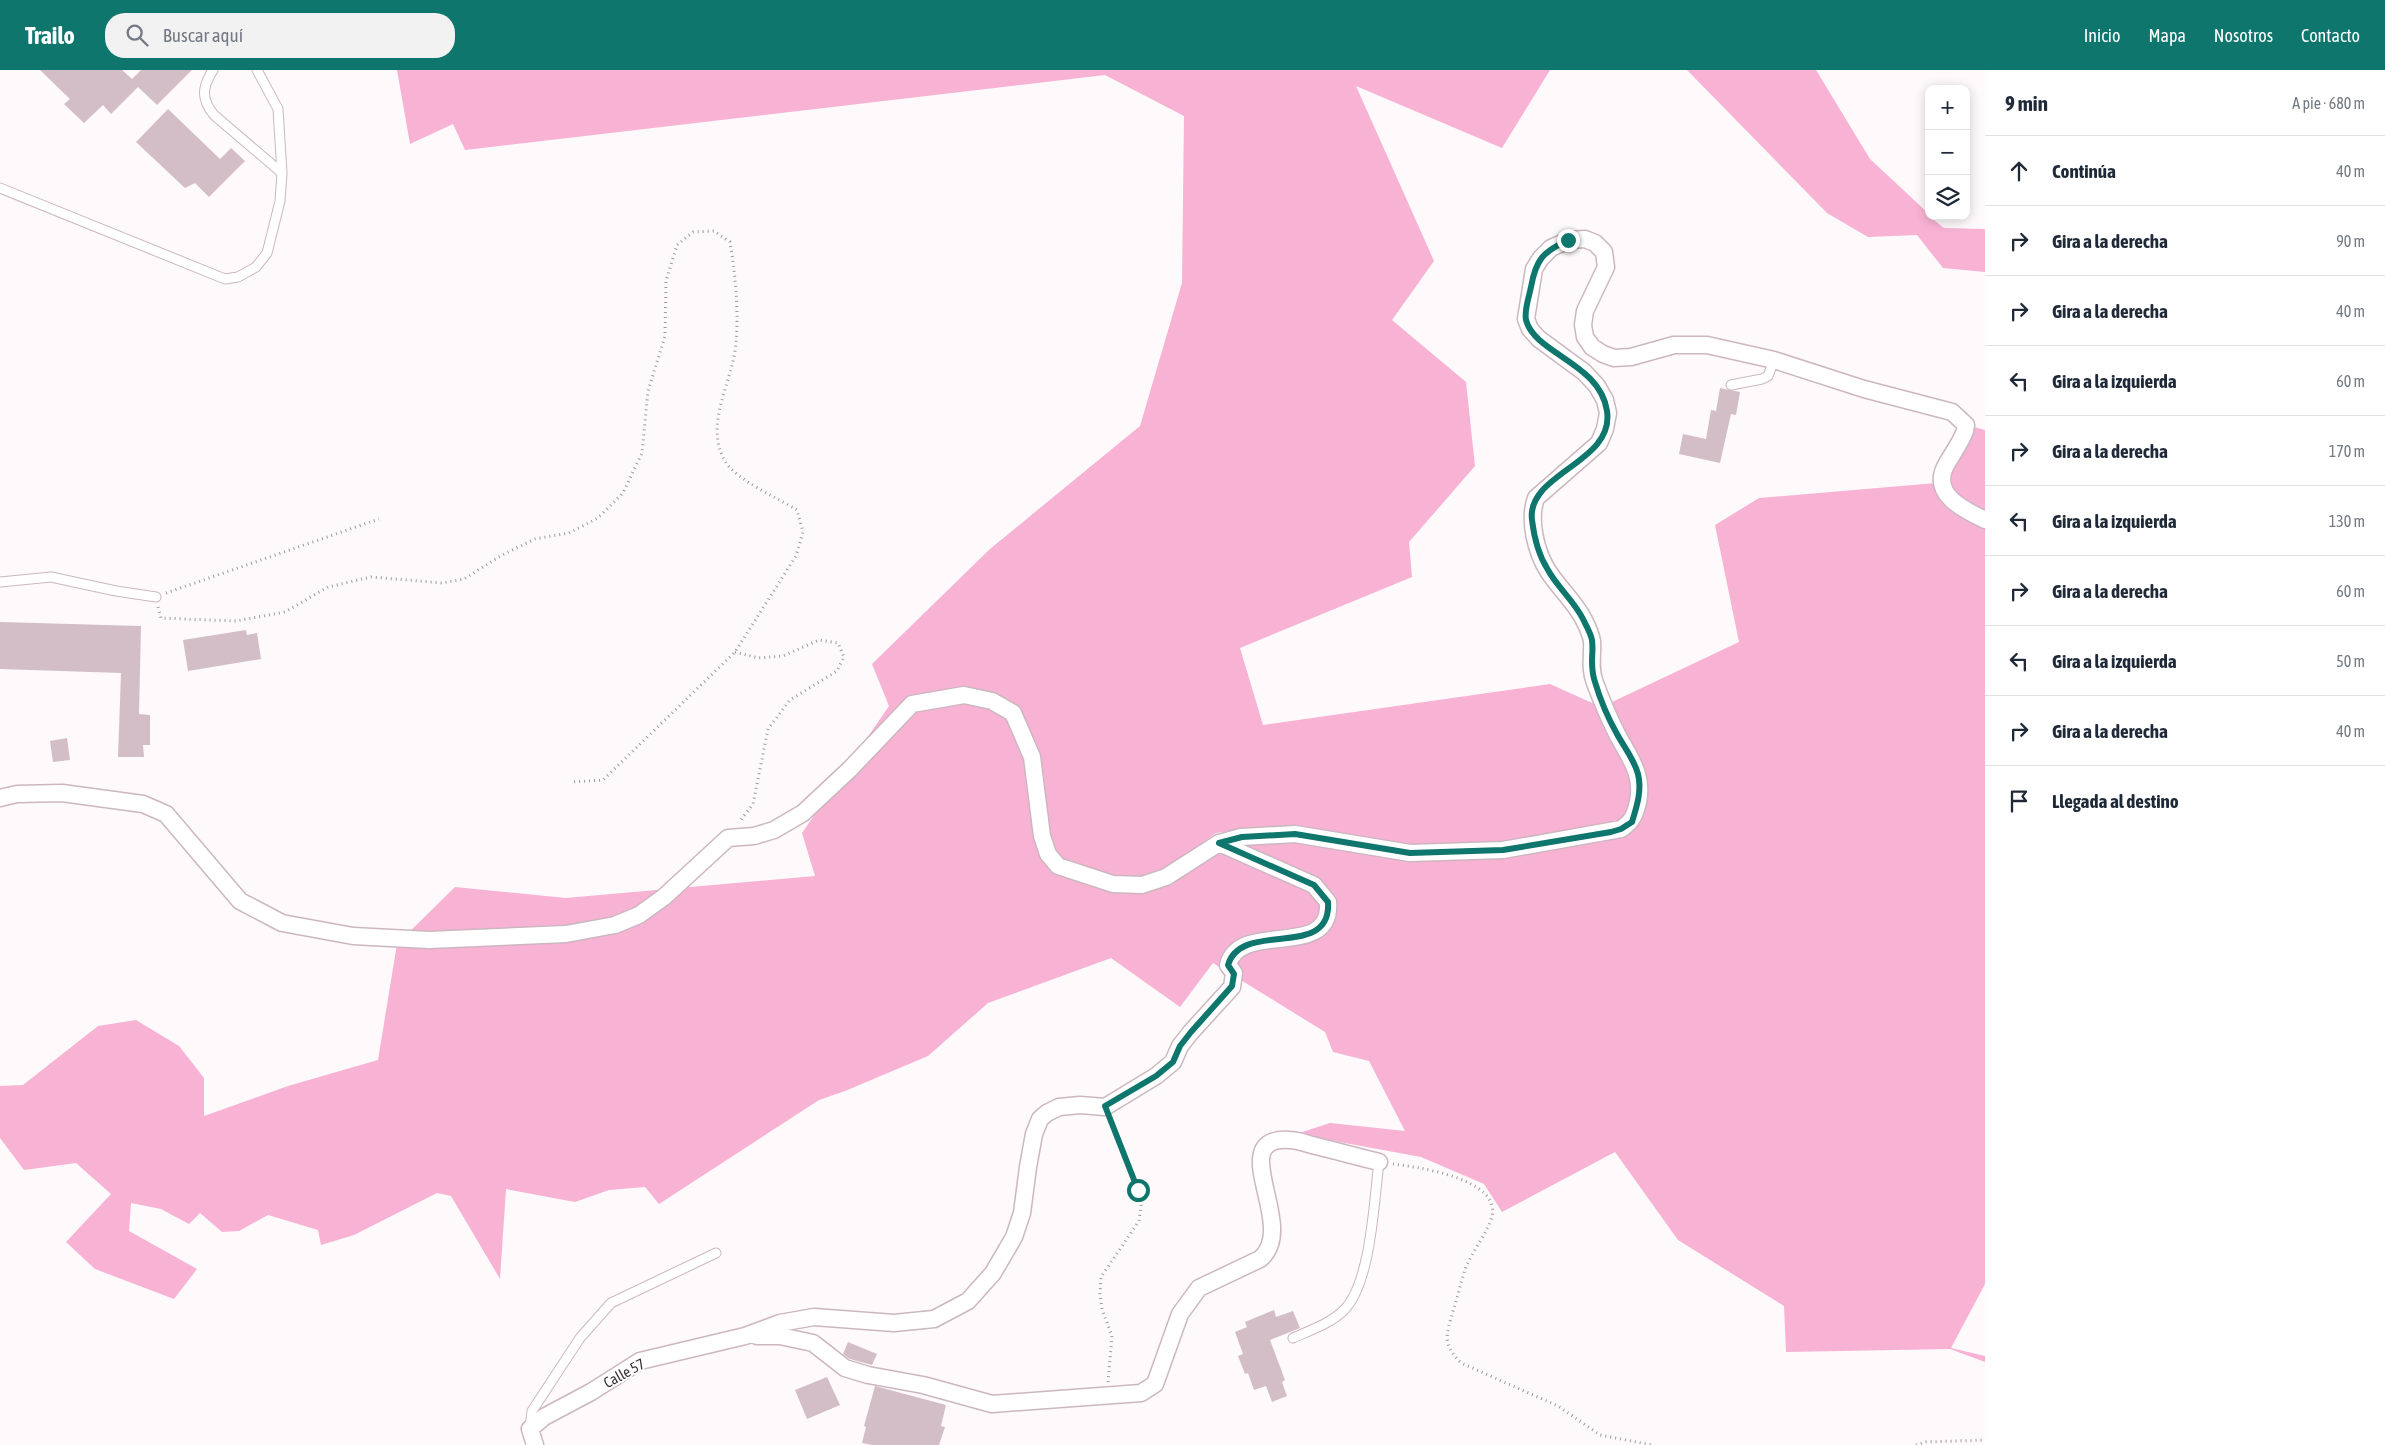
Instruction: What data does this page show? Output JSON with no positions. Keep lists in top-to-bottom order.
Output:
{
  "streets": {
    "street": ["Calle 57"]
  },
  "page": {
    "header": "Trailo",
    "search": "Buscar aquí",
    "nav": [
      "Inicio",
      "Mapa",
      "Nosotros",
      "Contacto"
    ],
    "heading": ["9 min", "A pie · 680 m"],
    "map_buttons": ["+", "−"],
    "list": [
      ["Continúa", "40 m"],
      ["Gira a la derecha", "90 m"],
      ["Gira a la derecha", "40 m"],
      ["Gira a la izquierda", "60 m"],
      ["Gira a la derecha", "170 m"],
      ["Gira a la izquierda", "130 m"],
      ["Gira a la derecha", "60 m"],
      ["Gira a la izquierda", "50 m"],
      ["Gira a la derecha", "40 m"],
      "Llegada al destino"
    ]
  }
}
